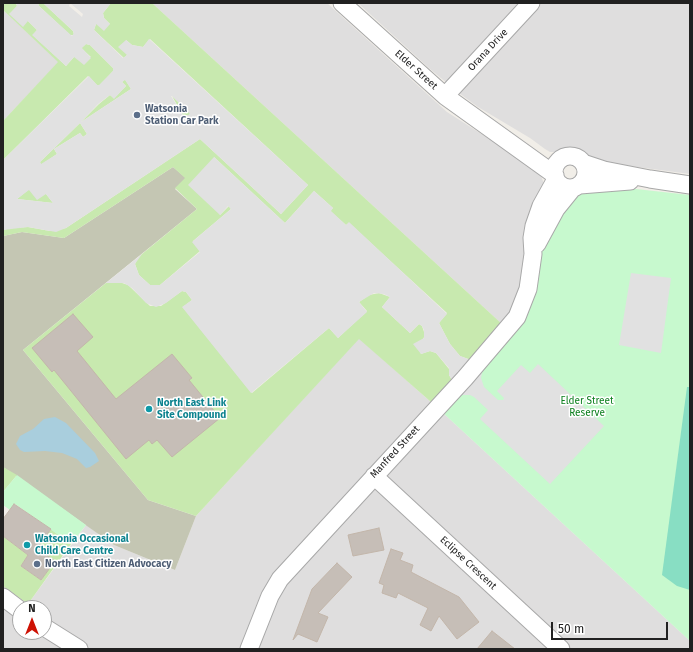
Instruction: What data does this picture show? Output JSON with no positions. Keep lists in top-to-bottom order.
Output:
{
  "streets": {
    "street": [
      "Orana Drive",
      "Elder Street",
      "Manfred Street",
      "Eclipse Crescent"
    ]
  },
  "crossings": [
    ["Orana Drive", "Elder Street"],
    ["Elder Street", "Manfred Street"],
    ["Manfred Street", "Eclipse Crescent"]
  ],
  "parks": ["Elder Street Reserve"],
  "places": [
    "Watsonia Station Car Park",
    "North East Link Site Compound",
    "Watsonia Occasional Child Care Centre",
    "North East Citizen Advocacy"
  ],
  "scale_bar": "50 m",
  "north": "top"
}
